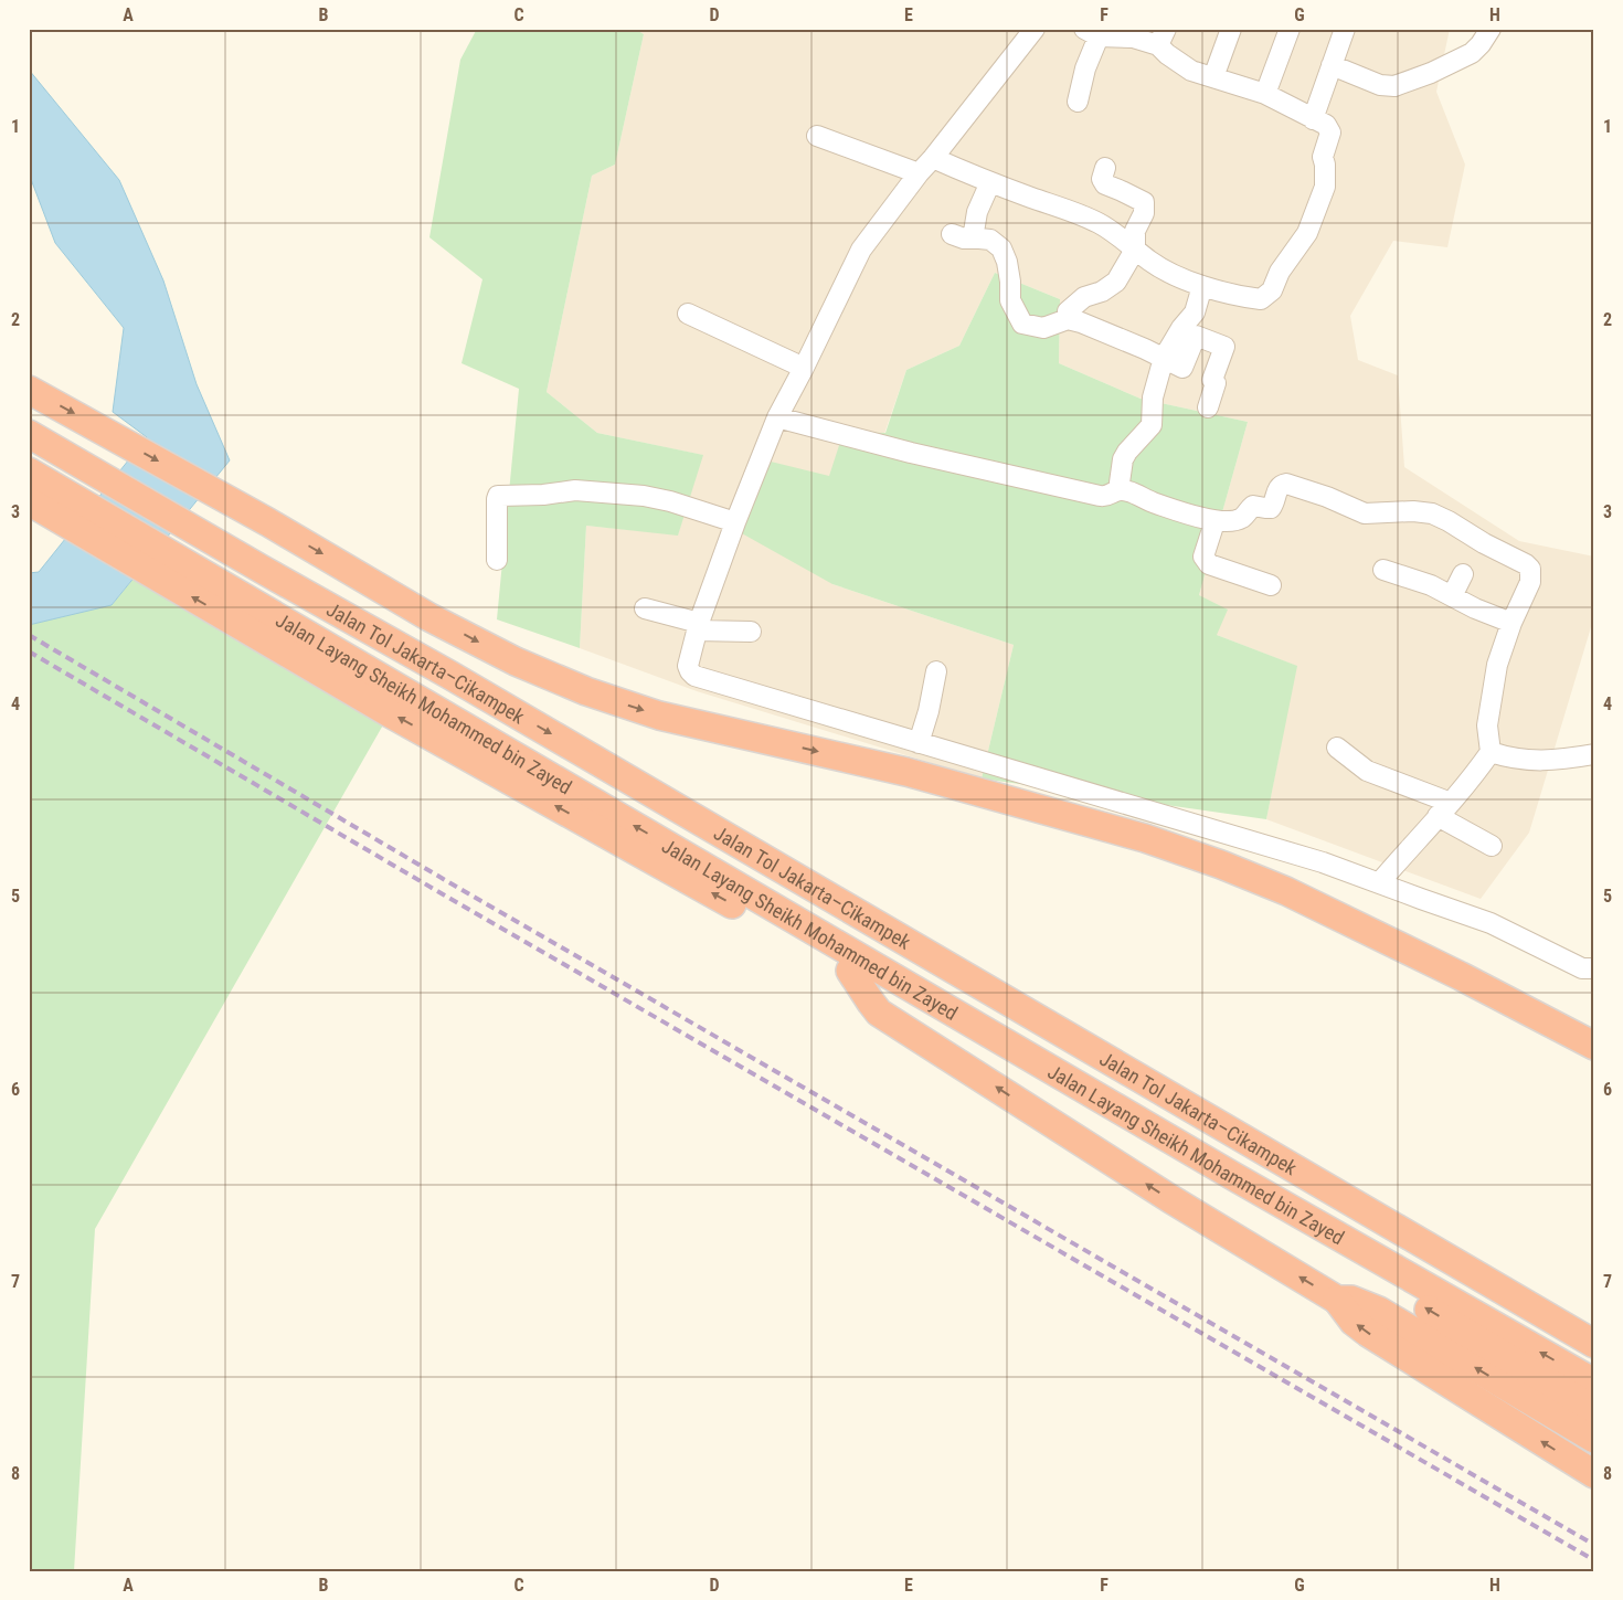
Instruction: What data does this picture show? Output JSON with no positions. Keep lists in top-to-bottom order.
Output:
{
  "streets": {
    "highway": ["Jalan Tol Jakarta–Cikampek", "Jalan Layang Sheikh Mohammed bin Zayed"]
  },
  "grid": {
    "columns": [
      "A",
      "B",
      "C",
      "D",
      "E",
      "F",
      "G",
      "H"
    ],
    "rows": [
      "1",
      "2",
      "3",
      "4",
      "5",
      "6",
      "7",
      "8"
    ]
  }
}
